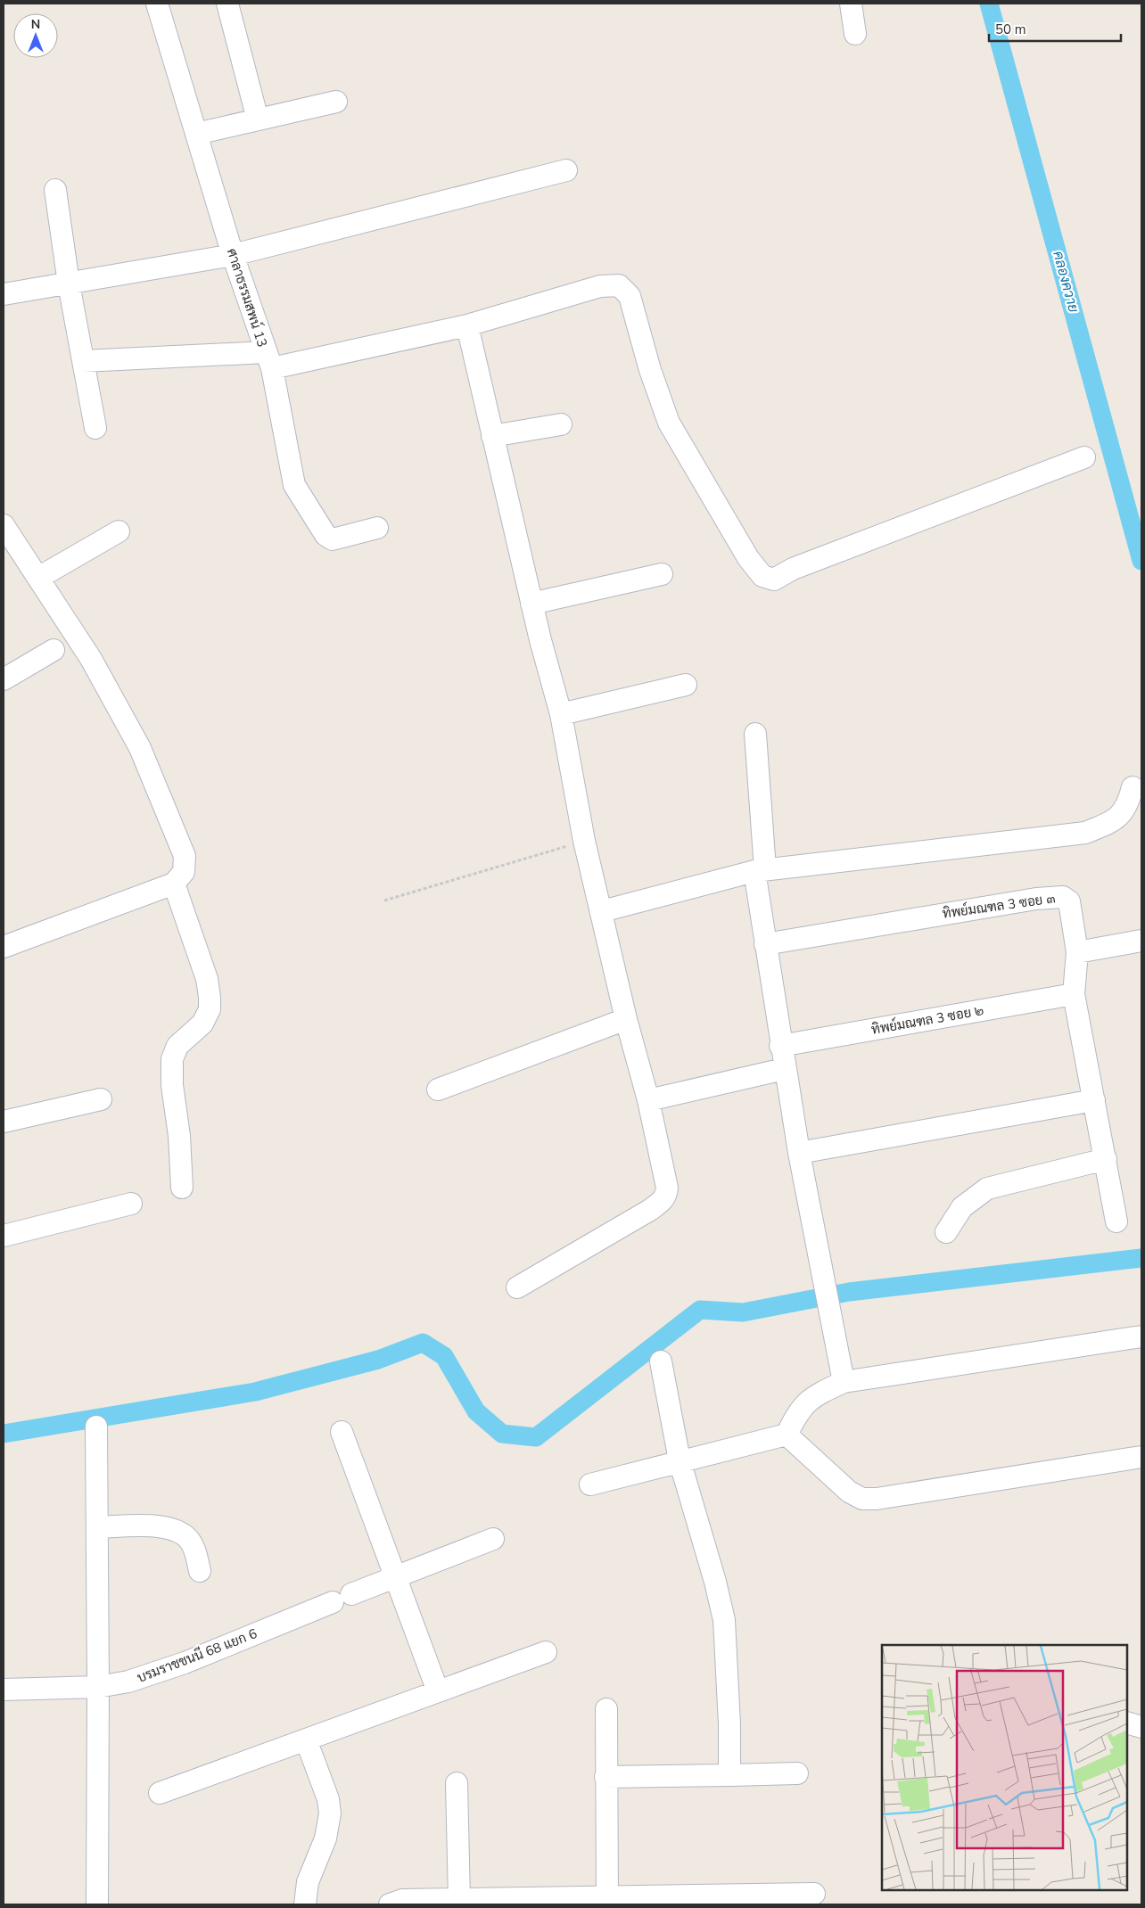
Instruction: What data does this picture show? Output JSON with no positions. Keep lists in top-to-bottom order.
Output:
{
  "streets": {
    "street": [
      "ศาลาธรรมสพน์ 13",
      "ทิพย์มณฑล 3 ซอย ๓",
      "ทิพย์มณฑล 3 ซอย ๒",
      "บรมราชชนนี 68 แยก 6"
    ]
  },
  "crossings": [
    ["ทิพย์มณฑล 3 ซอย ๓", "ทิพย์มณฑล 3 ซอย ๒"]
  ],
  "water": ["คลองควาย"],
  "scale_bar": "50 m",
  "north": "top"
}
